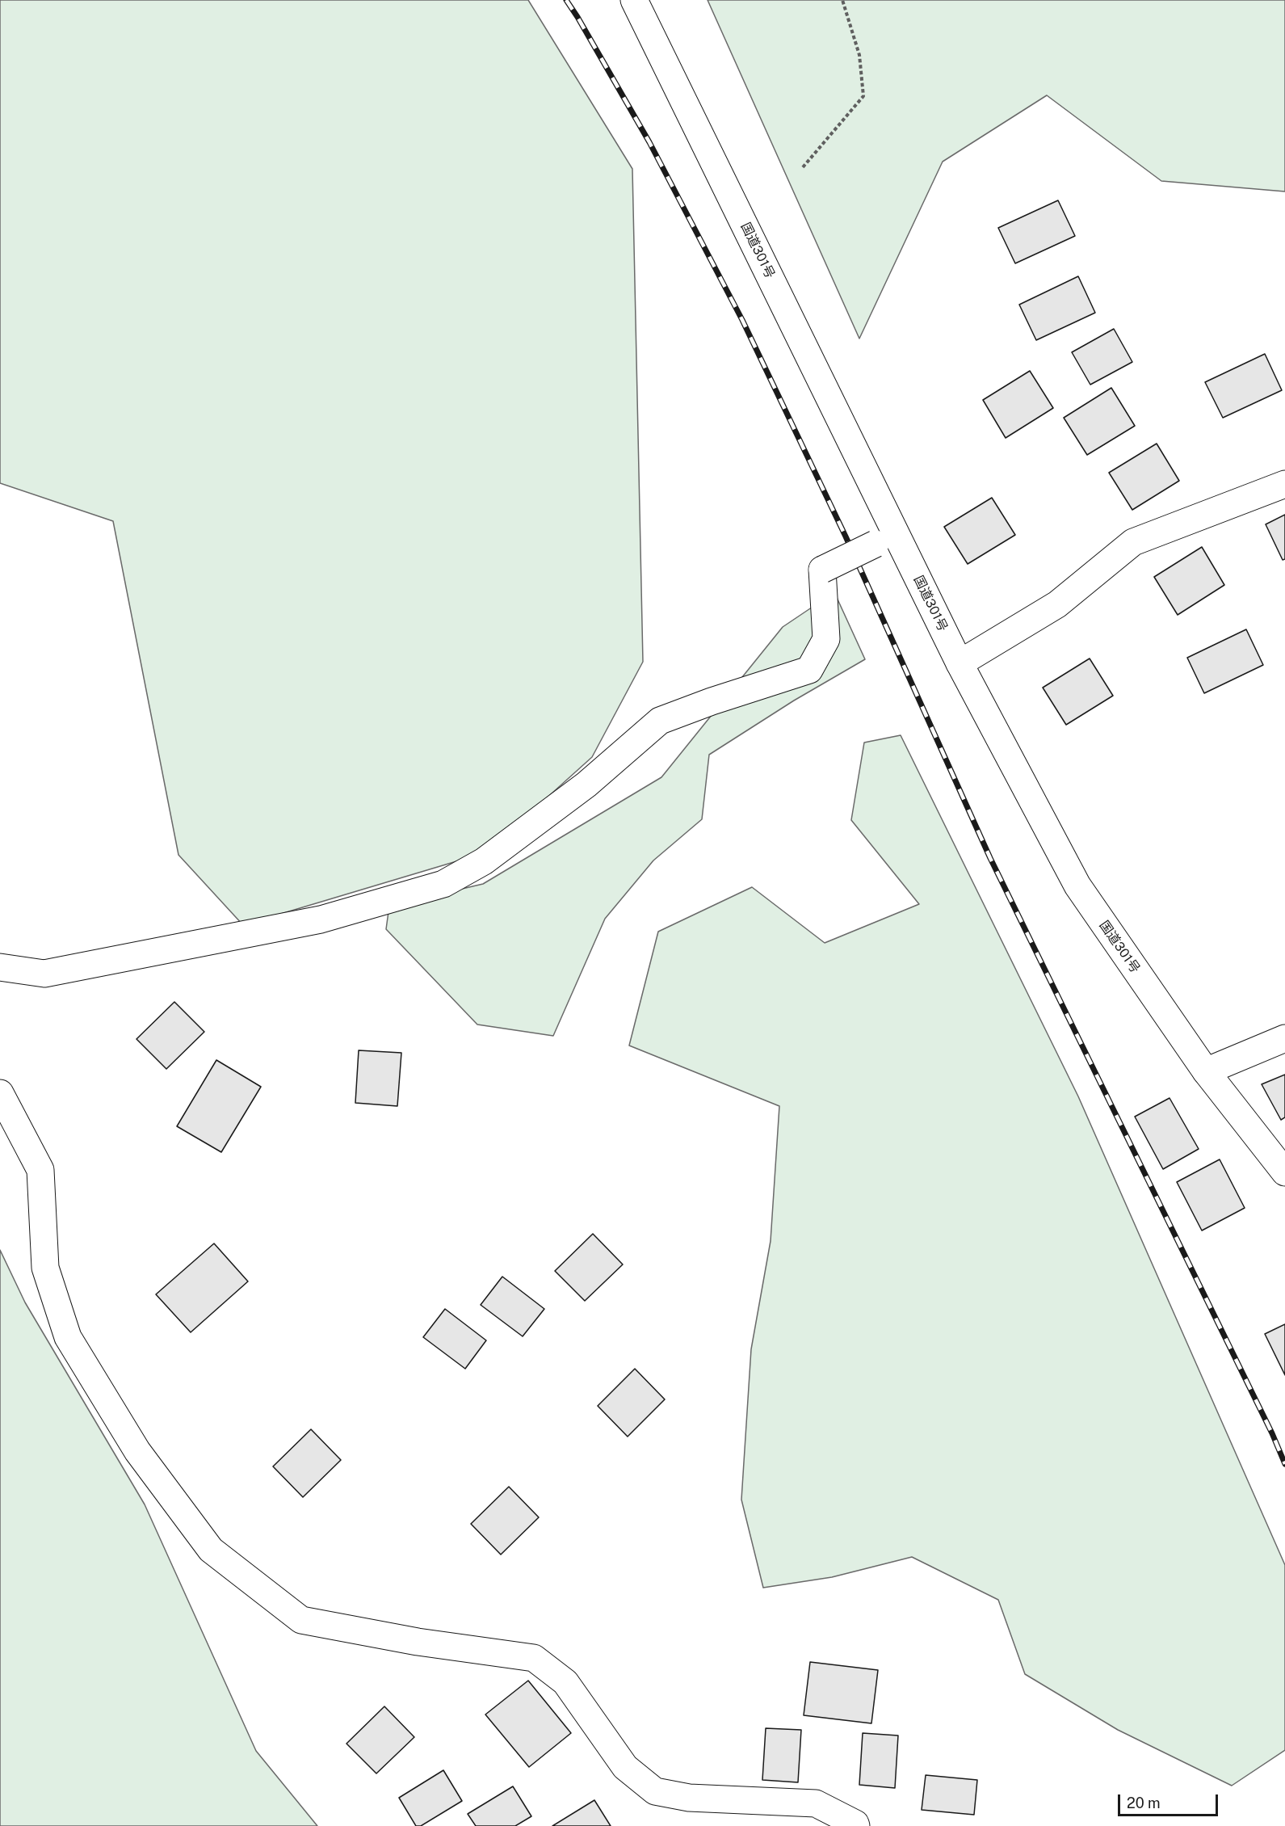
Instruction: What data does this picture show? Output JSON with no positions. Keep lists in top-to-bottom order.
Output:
{
  "streets": {
    "main road": ["国道301号"]
  },
  "scale_bar": "20 m"
}
